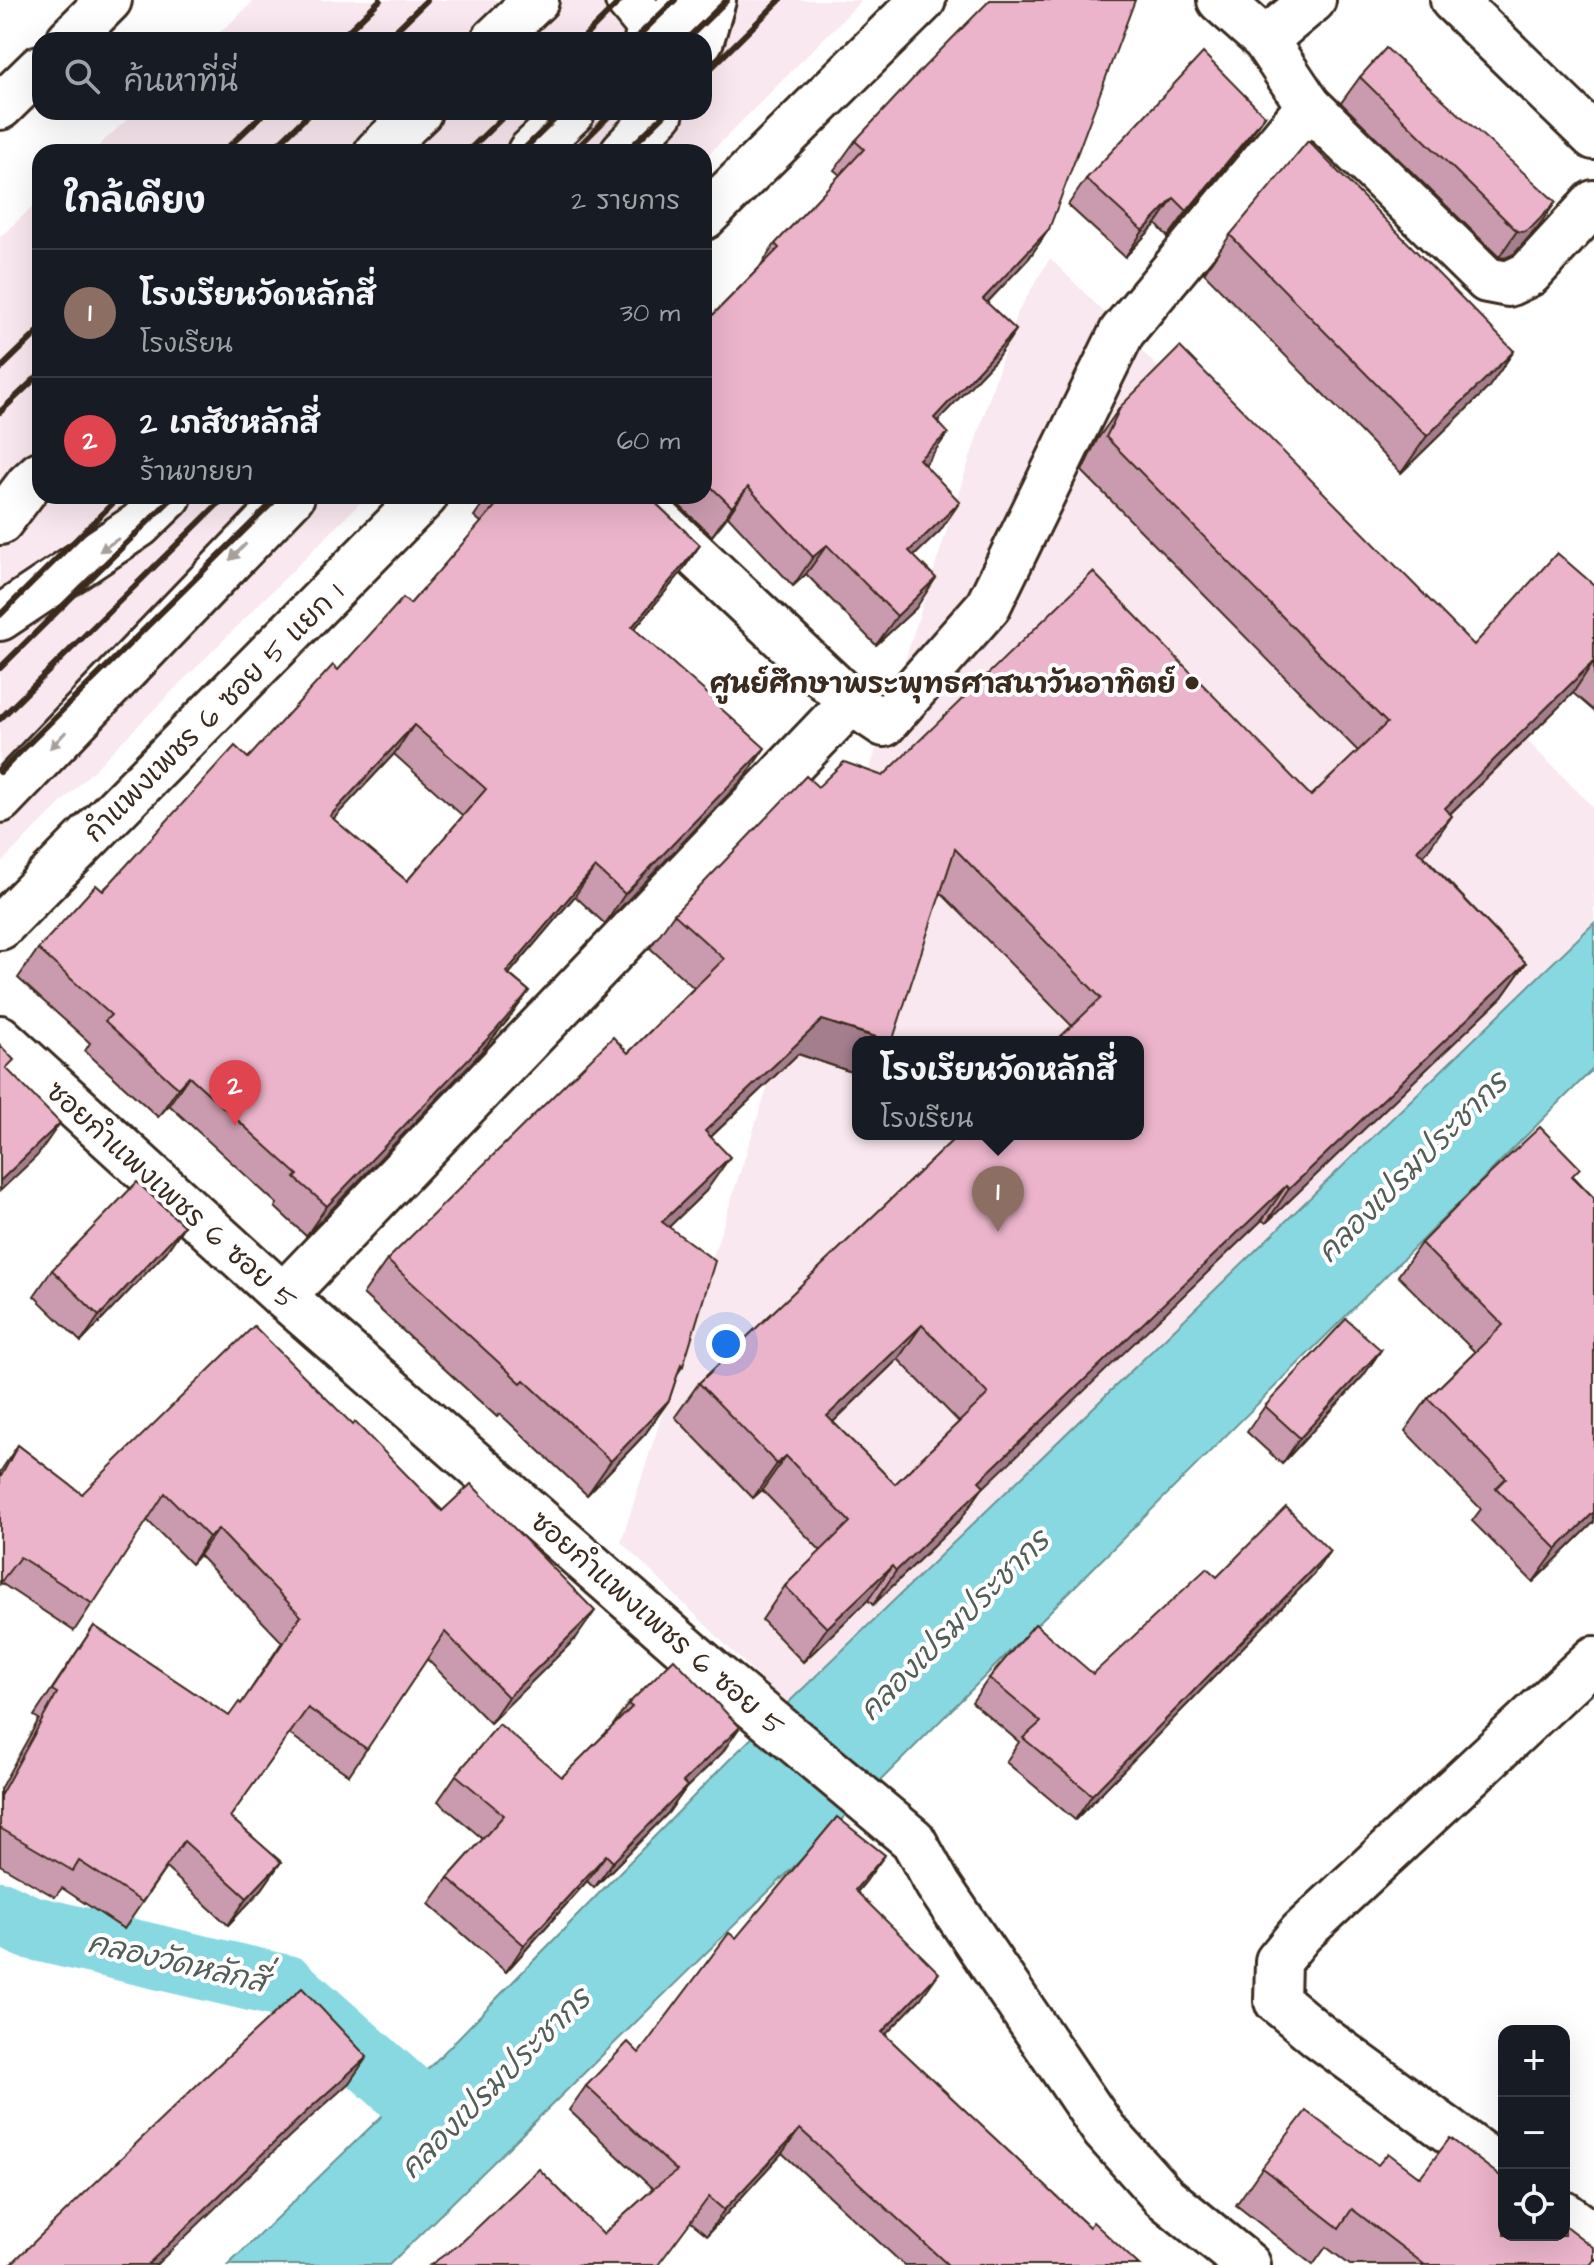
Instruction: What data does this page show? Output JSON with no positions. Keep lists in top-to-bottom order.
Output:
{
  "streets": {
    "street": ["กำแพงเพชร 6 ซอย 5 แยก 1", "ซอยกำแพงเพชร 6 ซอย 5"]
  },
  "water": ["คลองเปรมประชากร", "คลองวัดหลักสี่"],
  "places": ["ศูนย์ศึกษาพระพุทธศาสนาวันอาทิตย์"],
  "page": {
    "search": "ค้นหาที่นี่",
    "heading": ["ใกล้เคียง", "2 รายการ"],
    "list": [
      {
        "mark": "1",
        "name": "โรงเรียนวัดหลักสี่",
        "note": "โรงเรียน",
        "value": "30 m"
      },
      {
        "mark": "2",
        "name": "2 เภสัชหลักสี่",
        "note": "ร้านขายยา",
        "value": "60 m"
      }
    ],
    "popup": ["โรงเรียนวัดหลักสี่", "โรงเรียน"],
    "pins": ["2", "1"],
    "map_buttons": ["+", "−"]
  }
}
